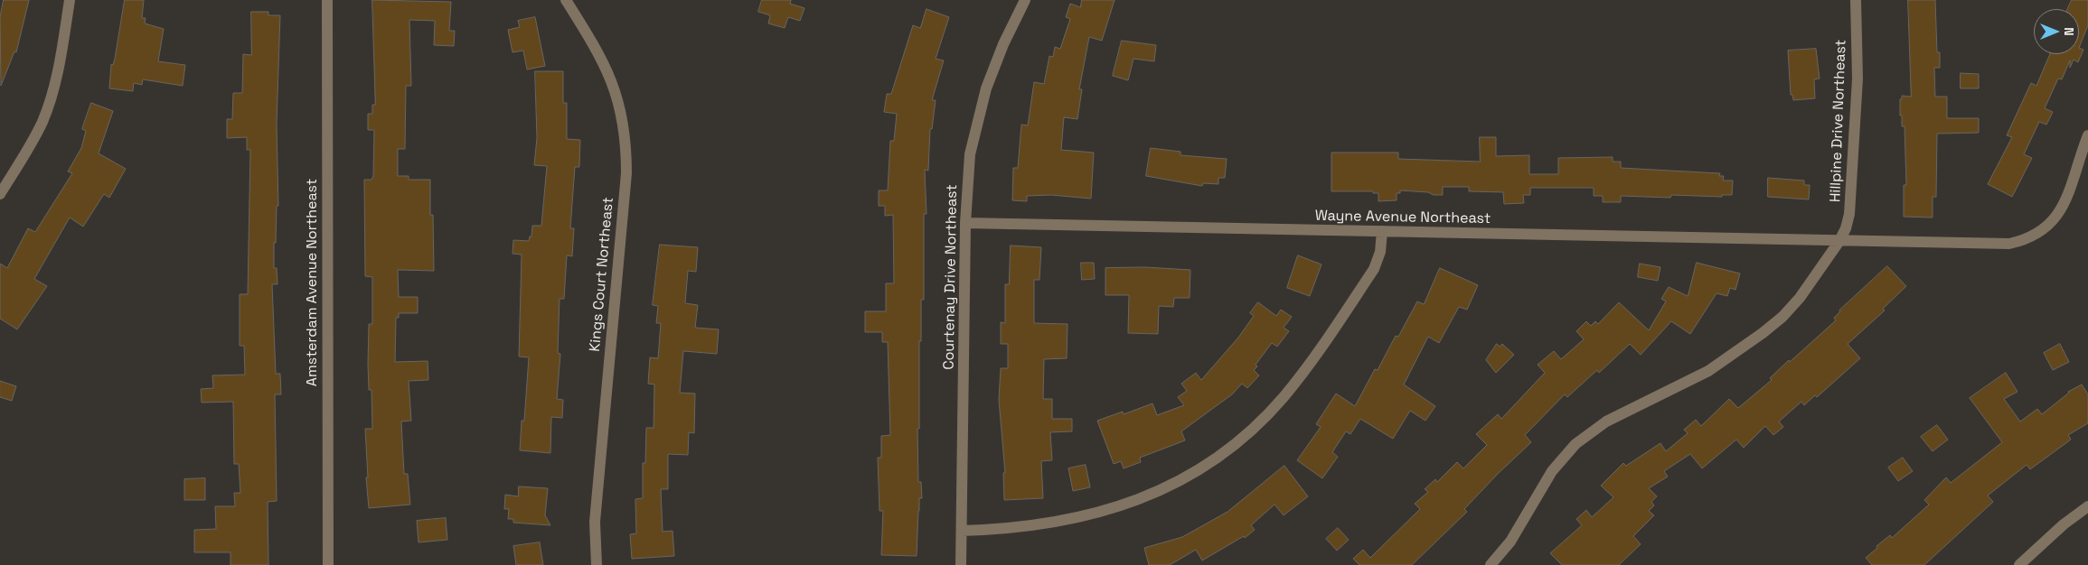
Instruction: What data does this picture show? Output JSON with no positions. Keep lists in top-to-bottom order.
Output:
{
  "streets": {
    "street": [
      "Hillpine Drive Northeast",
      "Wayne Avenue Northeast",
      "Kings Court Northeast",
      "Courtenay Drive Northeast",
      "Amsterdam Avenue Northeast"
    ]
  },
  "crossings": [
    ["Hillpine Drive Northeast", "Wayne Avenue Northeast"],
    ["Wayne Avenue Northeast", "Courtenay Drive Northeast"]
  ],
  "north": "right"
}
